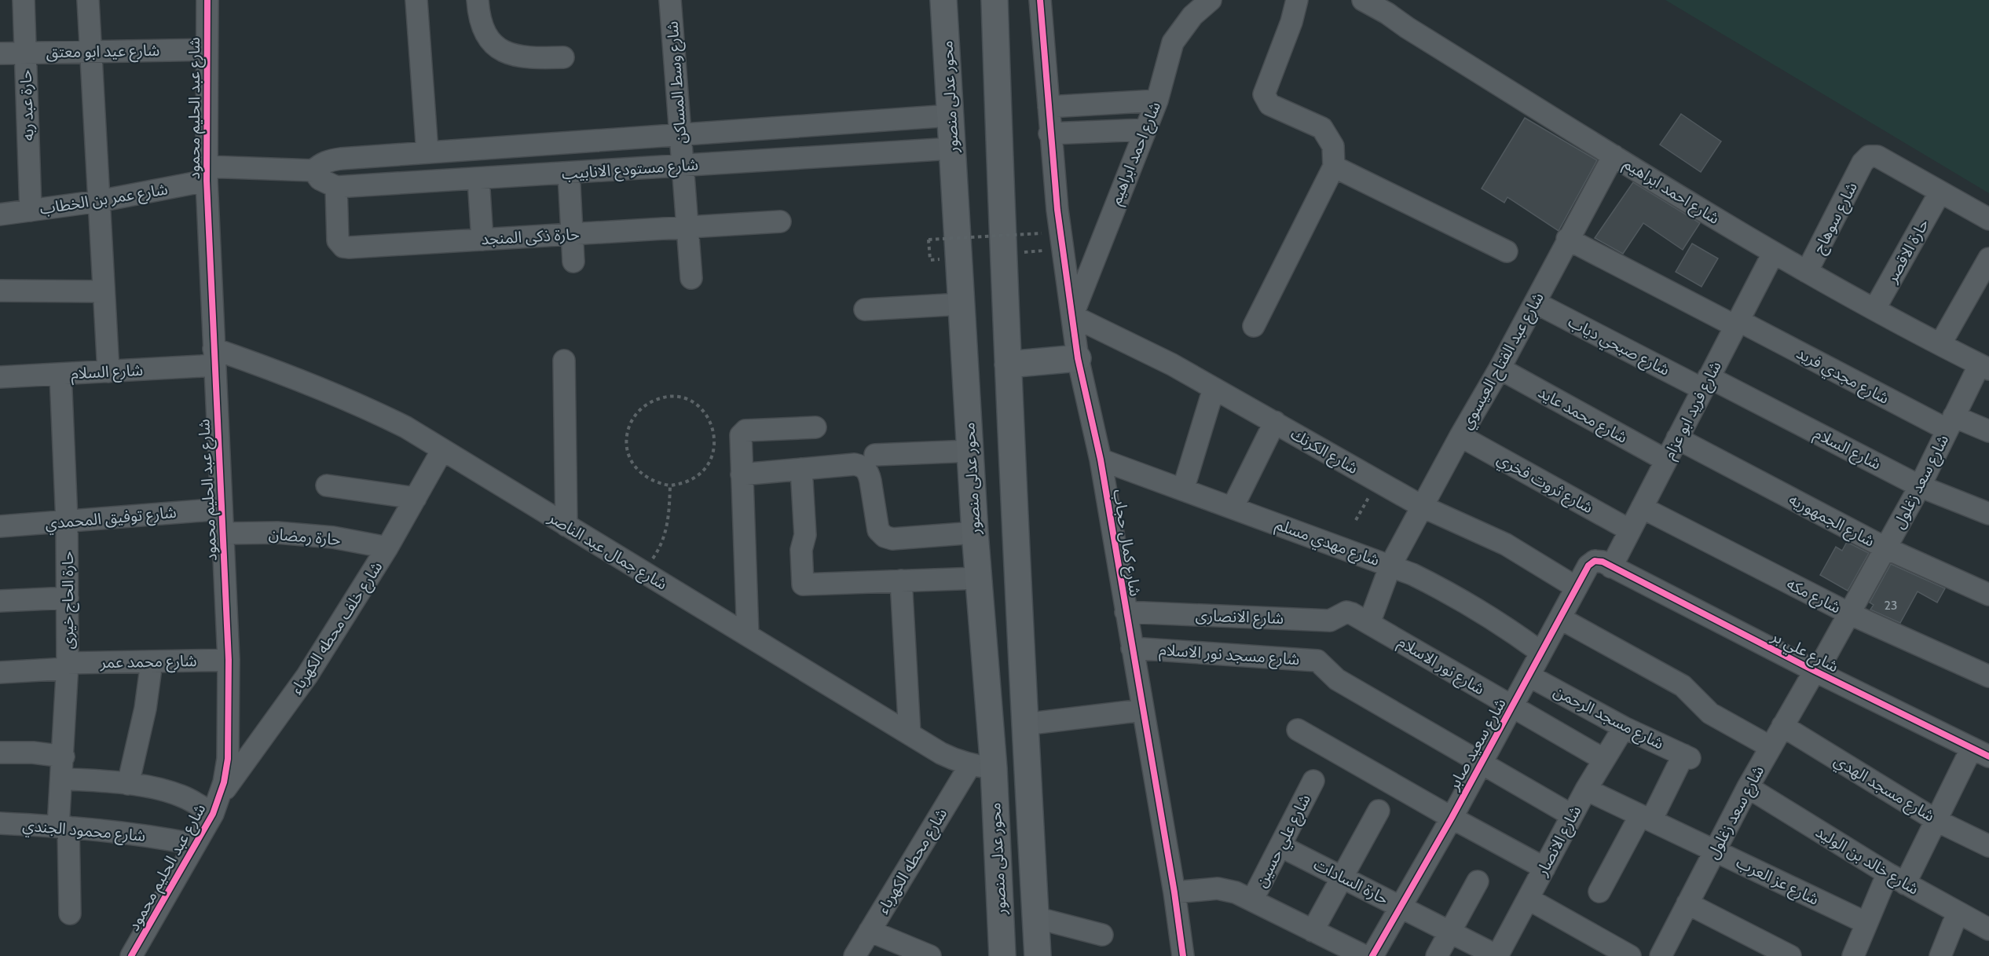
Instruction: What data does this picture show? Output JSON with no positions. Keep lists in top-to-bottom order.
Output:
{
  "streets": {
    "main road": ["محور عدلى منصور"],
    "street": [
      "شارع عيد ابو معتق",
      "شارع وسط المساكن",
      "حارة عبد ربه",
      "شارع عبد الحليم محمود",
      "شارع احمد ابراهيم",
      "شارع مستودع الانابيب",
      "شارع عمر بن الخطاب",
      "شارع سوهاج",
      "حارة ذكى المنجد",
      "حارة الاقصر",
      "شارع صبحي دياب",
      "شارع عبد الفتاح العيسوي",
      "شارع السلام",
      "شارع مجدي فريد",
      "شارع فريد ابو عزام",
      "شارع محمد عايد",
      "شارع الكرنك",
      "شارع سعد زغلول",
      "شارع ثروت فخري",
      "شارع توفيق المحمدي",
      "شارع الجمهوريه",
      "حارة رمضان",
      "شارع مهدي مسلم",
      "شارع كمال حجاب",
      "شارع جمال عبد الناصر",
      "شارع مكه",
      "حارة الحاج خيرى",
      "شارع الانصارى",
      "شارع خلف محطه الكهرباء",
      "شارع علي بر",
      "شارع مسجد نور الاسلام",
      "شارع محمد عمر",
      "شارع نور الاسلام",
      "شارع مسجد الرحمن",
      "شارع سعيد صابر",
      "شارع مسجد الهدي",
      "شارع محمود الجندي",
      "شارع علي حسين",
      "شارع الانصار",
      "شارع خالد بن الوليد",
      "شارع محطه الكهرباء",
      "شارع عز العرب",
      "حارة السادات"
    ]
  },
  "crossings": [
    ["شارع عيد ابو معتق", "حارة عبد ربه"],
    ["شارع عيد ابو معتق", "شارع عبد الحليم محمود"],
    ["شارع وسط المساكن", "شارع مستودع الانابيب"],
    ["شارع وسط المساكن", "حارة ذكى المنجد"],
    ["محور عدلى منصور", "شارع مستودع الانابيب"],
    ["محور عدلى منصور", "شارع جمال عبد الناصر"],
    ["محور عدلى منصور", "شارع محطه الكهرباء"],
    ["حارة عبد ربه", "شارع عمر بن الخطاب"],
    ["شارع عبد الحليم محمود", "شارع عمر بن الخطاب"],
    ["شارع عبد الحليم محمود", "شارع السلام"],
    ["شارع عبد الحليم محمود", "شارع توفيق المحمدي"],
    ["شارع عبد الحليم محمود", "حارة رمضان"],
    ["شارع عبد الحليم محمود", "شارع جمال عبد الناصر"],
    ["شارع عبد الحليم محمود", "شارع خلف محطه الكهرباء"],
    ["شارع عبد الحليم محمود", "شارع محمد عمر"],
    ["شارع عبد الحليم محمود", "شارع محمود الجندي"],
    ["شارع احمد ابراهيم", "شارع سوهاج"],
    ["شارع احمد ابراهيم", "حارة الاقصر"],
    ["شارع احمد ابراهيم", "شارع عبد الفتاح العيسوي"],
    ["شارع احمد ابراهيم", "شارع فريد ابو عزام"],
    ["شارع احمد ابراهيم", "شارع الكرنك"],
    ["شارع احمد ابراهيم", "شارع سعد زغلول"],
    ["شارع احمد ابراهيم", "شارع كمال حجاب"],
    ["شارع مستودع الانابيب", "حارة ذكى المنجد"],
    ["شارع سوهاج", "حارة الاقصر"],
    ["شارع صبحي دياب", "شارع عبد الفتاح العيسوي"],
    ["شارع صبحي دياب", "شارع السلام"],
    ["شارع صبحي دياب", "شارع فريد ابو عزام"],
    ["شارع عبد الفتاح العيسوي", "شارع مجدي فريد"],
    ["شارع عبد الفتاح العيسوي", "شارع محمد عايد"],
    ["شارع عبد الفتاح العيسوي", "شارع الكرنك"],
    ["شارع عبد الفتاح العيسوي", "شارع ثروت فخري"],
    ["شارع عبد الفتاح العيسوي", "شارع مهدي مسلم"],
    ["شارع عبد الفتاح العيسوي", "شارع الانصارى"],
    ["شارع عبد الفتاح العيسوي", "شارع نور الاسلام"],
    ["شارع السلام", "شارع فريد ابو عزام"],
    ["شارع السلام", "شارع سعد زغلول"],
    ["شارع السلام", "شارع جمال عبد الناصر"],
    ["شارع السلام", "حارة الحاج خيرى"],
    ["شارع مجدي فريد", "شارع فريد ابو عزام"],
    ["شارع مجدي فريد", "شارع سعد زغلول"],
    ["شارع فريد ابو عزام", "شارع محمد عايد"],
    ["شارع فريد ابو عزام", "شارع ثروت فخري"],
    ["شارع فريد ابو عزام", "شارع الجمهوريه"],
    ["شارع فريد ابو عزام", "شارع مكه"],
    ["شارع فريد ابو عزام", "شارع علي بر"],
    ["شارع فريد ابو عزام", "شارع سعيد صابر"],
    ["شارع الكرنك", "شارع كمال حجاب"],
    ["شارع الكرنك", "شارع سعيد صابر"],
    ["شارع سعد زغلول", "شارع الجمهوريه"],
    ["شارع سعد زغلول", "شارع مكه"],
    ["شارع سعد زغلول", "شارع علي بر"],
    ["شارع سعد زغلول", "شارع مسجد الهدي"],
    ["شارع سعد زغلول", "شارع خالد بن الوليد"],
    ["شارع سعد زغلول", "شارع عز العرب"],
    ["شارع توفيق المحمدي", "حارة الحاج خيرى"],
    ["حارة رمضان", "شارع خلف محطه الكهرباء"],
    ["شارع مهدي مسلم", "شارع كمال حجاب"],
    ["شارع مهدي مسلم", "شارع سعيد صابر"],
    ["شارع كمال حجاب", "شارع الانصارى"],
    ["شارع كمال حجاب", "شارع مسجد نور الاسلام"],
    ["شارع جمال عبد الناصر", "شارع خلف محطه الكهرباء"],
    ["شارع جمال عبد الناصر", "شارع محطه الكهرباء"],
    ["حارة الحاج خيرى", "شارع محمد عمر"],
    ["حارة الحاج خيرى", "شارع محمود الجندي"],
    ["شارع الانصارى", "شارع نور الاسلام"],
    ["شارع علي بر", "شارع سعيد صابر"],
    ["شارع مسجد نور الاسلام", "شارع سعيد صابر"],
    ["شارع نور الاسلام", "شارع سعيد صابر"],
    ["شارع نور الاسلام", "شارع الانصار"],
    ["شارع مسجد الرحمن", "شارع سعيد صابر"],
    ["شارع مسجد الرحمن", "شارع الانصار"],
    ["شارع مسجد الرحمن", "شارع عز العرب"],
    ["شارع سعيد صابر", "حارة السادات"],
    ["شارع علي حسين", "حارة السادات"],
    ["شارع الانصار", "شارع عز العرب"],
    ["شارع الانصار", "حارة السادات"]
  ],
  "house_numbers": ["23"]
}
